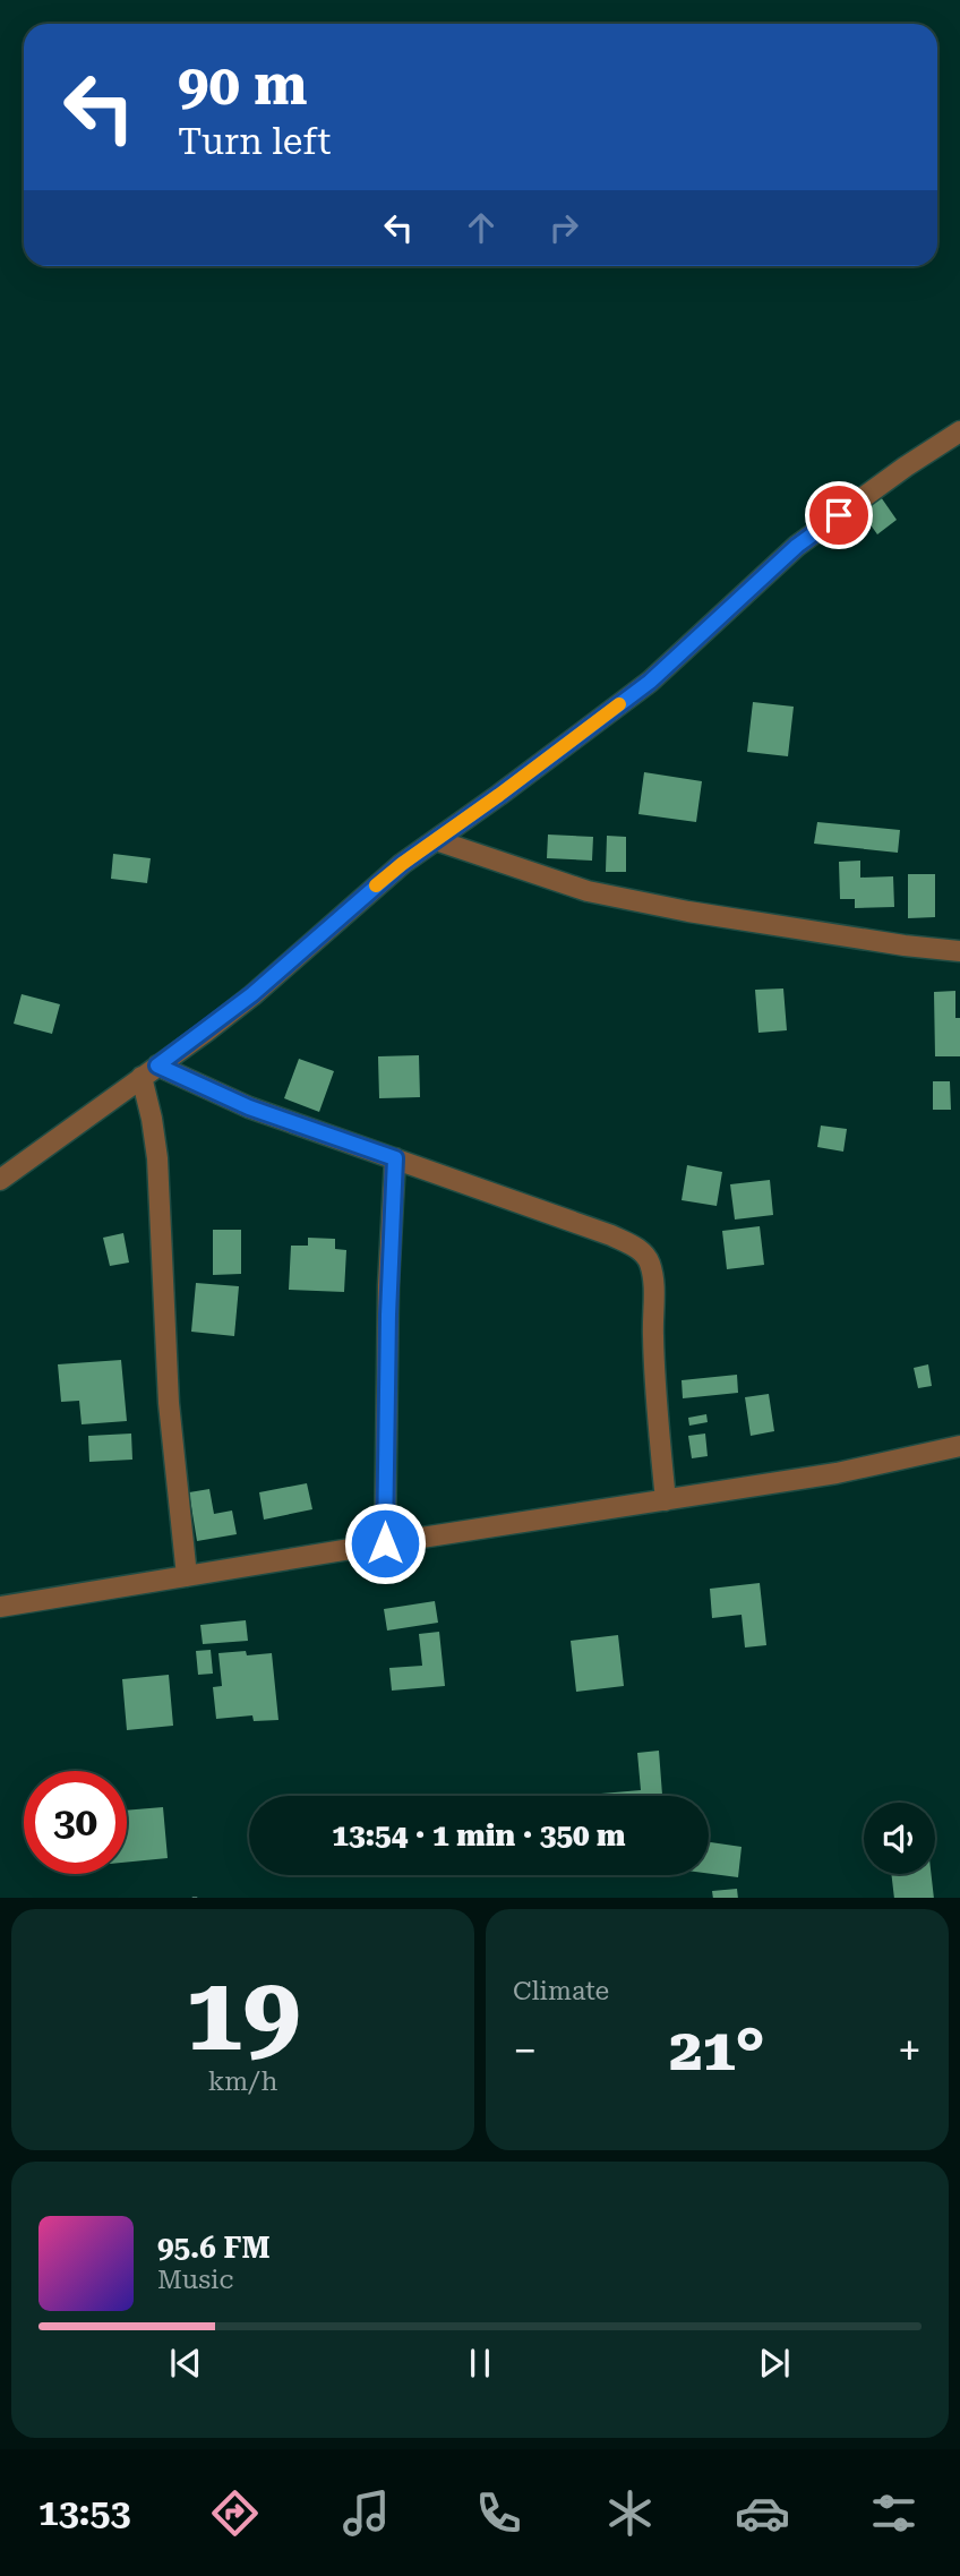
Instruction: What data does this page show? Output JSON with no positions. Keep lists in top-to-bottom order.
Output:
{
  "page": {
    "turn": ["90 m", "Turn left"],
    "limit": "30",
    "trip": "13:54 · 1 min · 350 m",
    "tile": [
      ["19", "km/h"],
      "Climate"
    ],
    "heat": ["−", "21°", "+"],
    "song": ["95.6 FM", "Music"],
    "tabs": "13:53"
  }
}
